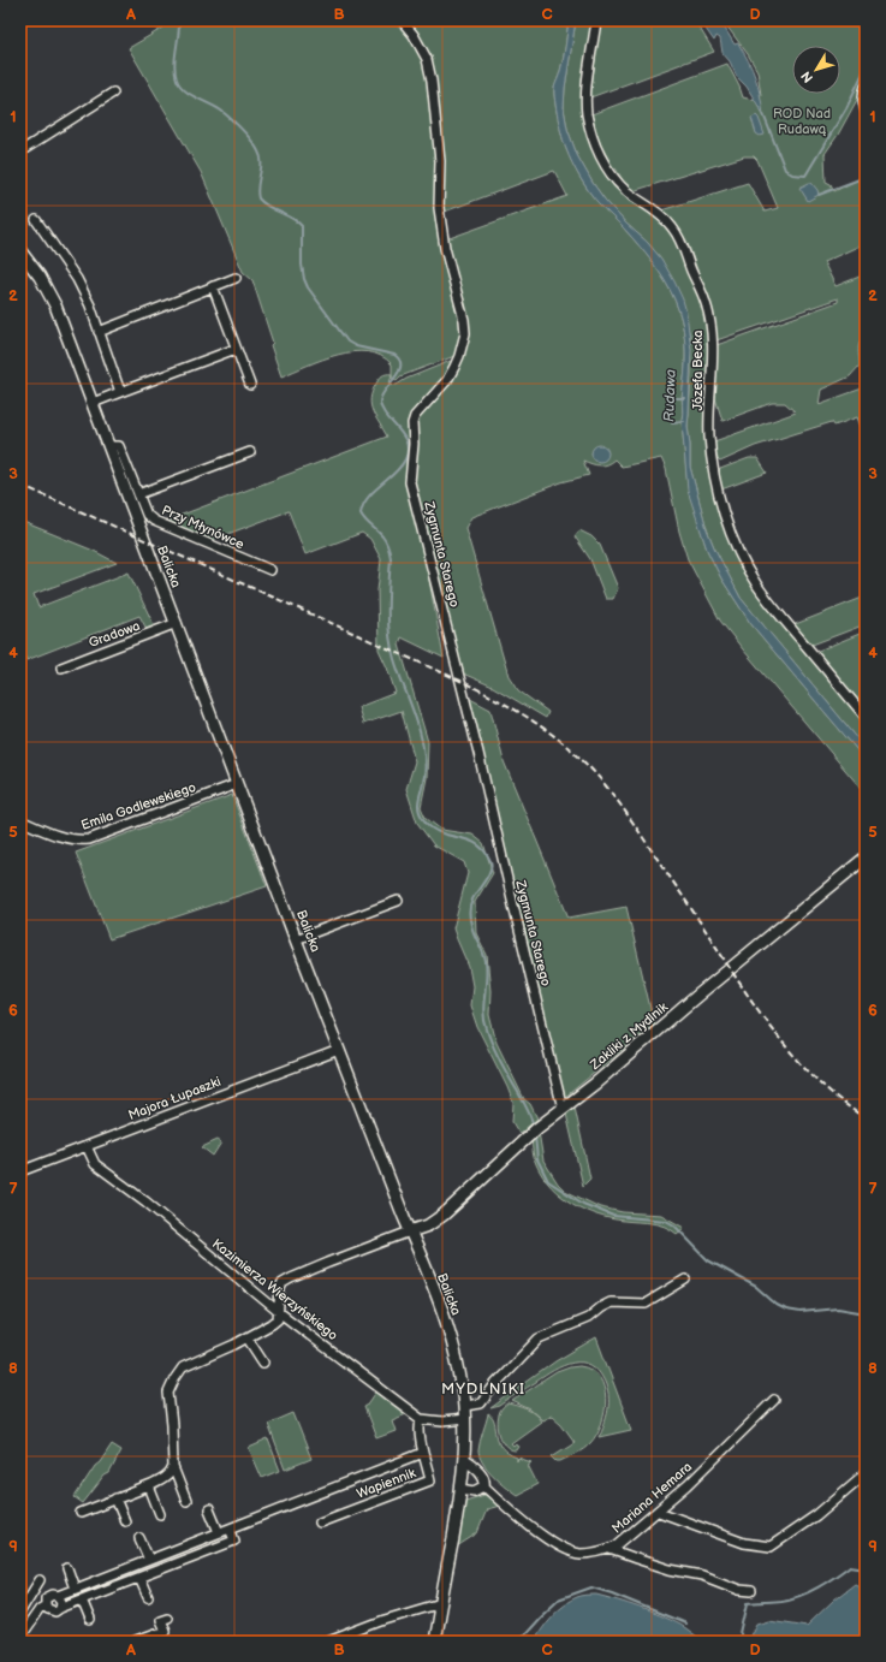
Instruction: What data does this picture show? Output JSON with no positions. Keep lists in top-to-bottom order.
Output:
{
  "streets": {
    "street": [
      "Józefa Becka",
      "Przy Młynówce",
      "Zygmunta Starego",
      "Balicka",
      "Gradowa",
      "Emila Godlewskiego",
      "Zakliki z Mydlnik",
      "Majora Łupaszki",
      "Kazimierza Wierzyńskiego",
      "Wapiennik",
      "Mariana Hemara"
    ]
  },
  "crossings": [
    ["Przy Młynówce", "Balicka"],
    ["Zygmunta Starego", "Zakliki z Mydlnik"],
    ["Balicka", "Gradowa"],
    ["Balicka", "Emila Godlewskiego"],
    ["Balicka", "Zakliki z Mydlnik"],
    ["Balicka", "Majora Łupaszki"],
    ["Balicka", "Mariana Hemara"],
    ["Majora Łupaszki", "Kazimierza Wierzyńskiego"],
    ["Kazimierza Wierzyńskiego", "Wapiennik"]
  ],
  "districts": ["MYDLNIKI"],
  "water": ["Rudawa"],
  "parks": ["ROD Nad Rudawą"],
  "north": "bottom left",
  "grid": {
    "columns": [
      "A",
      "B",
      "C",
      "D"
    ],
    "rows": [
      "1",
      "2",
      "3",
      "4",
      "5",
      "6",
      "7",
      "8",
      "9"
    ]
  }
}
